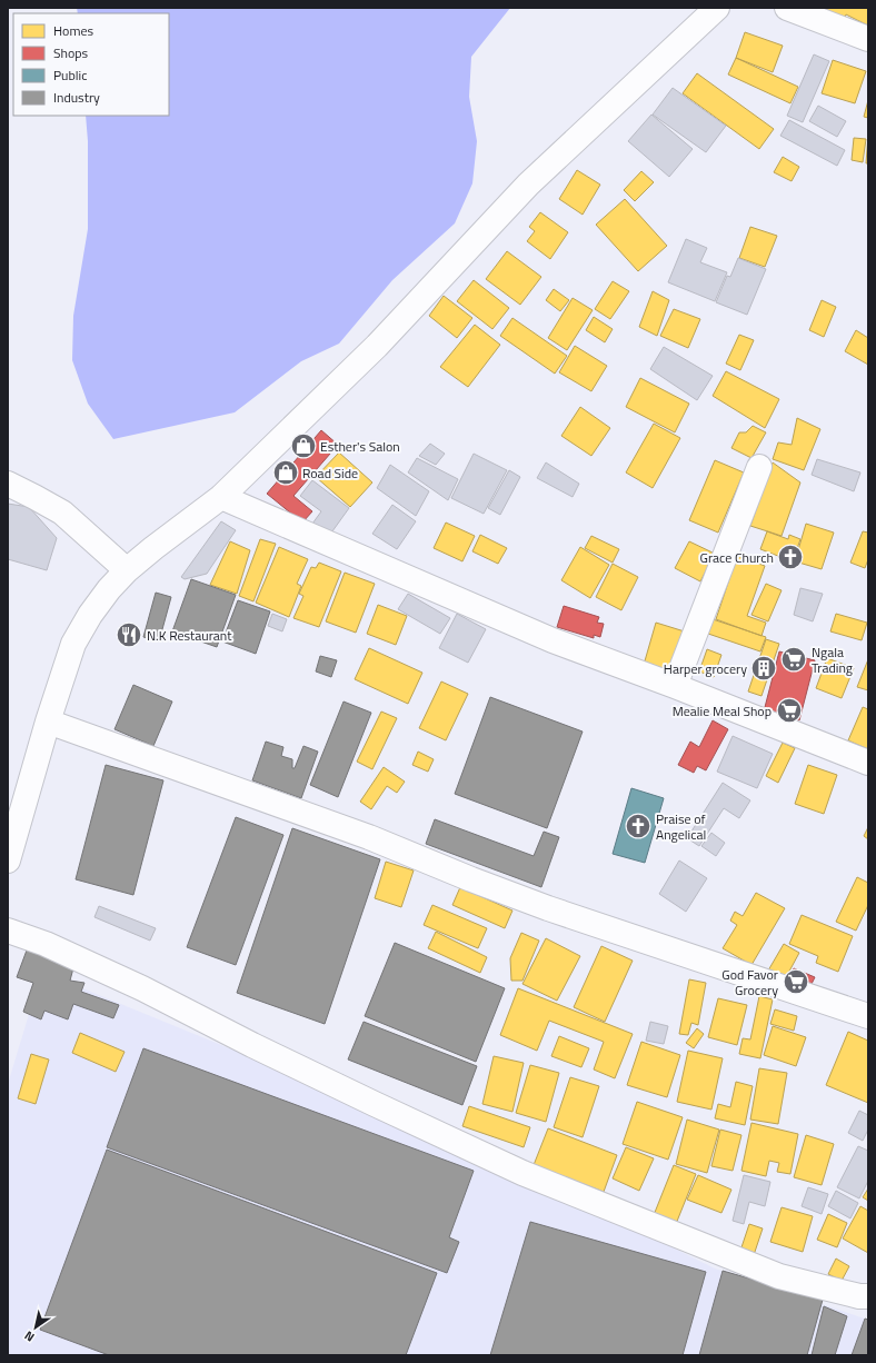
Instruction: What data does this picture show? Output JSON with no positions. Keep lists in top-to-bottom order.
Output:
{
  "places": {
    "shop": ["Esther's Salon", "Road Side"],
    "church": ["Grace Church", "Praise of Angelical"],
    "restaurant": ["N.K Restaurant"],
    "supermarket": ["Ngala Trading", "Mealie Meal Shop", "God Favor Grocery"],
    "building": ["Harper grocery"]
  },
  "legend": [
    "Homes",
    "Shops",
    "Public",
    "Industry"
  ],
  "north": "bottom left"
}
